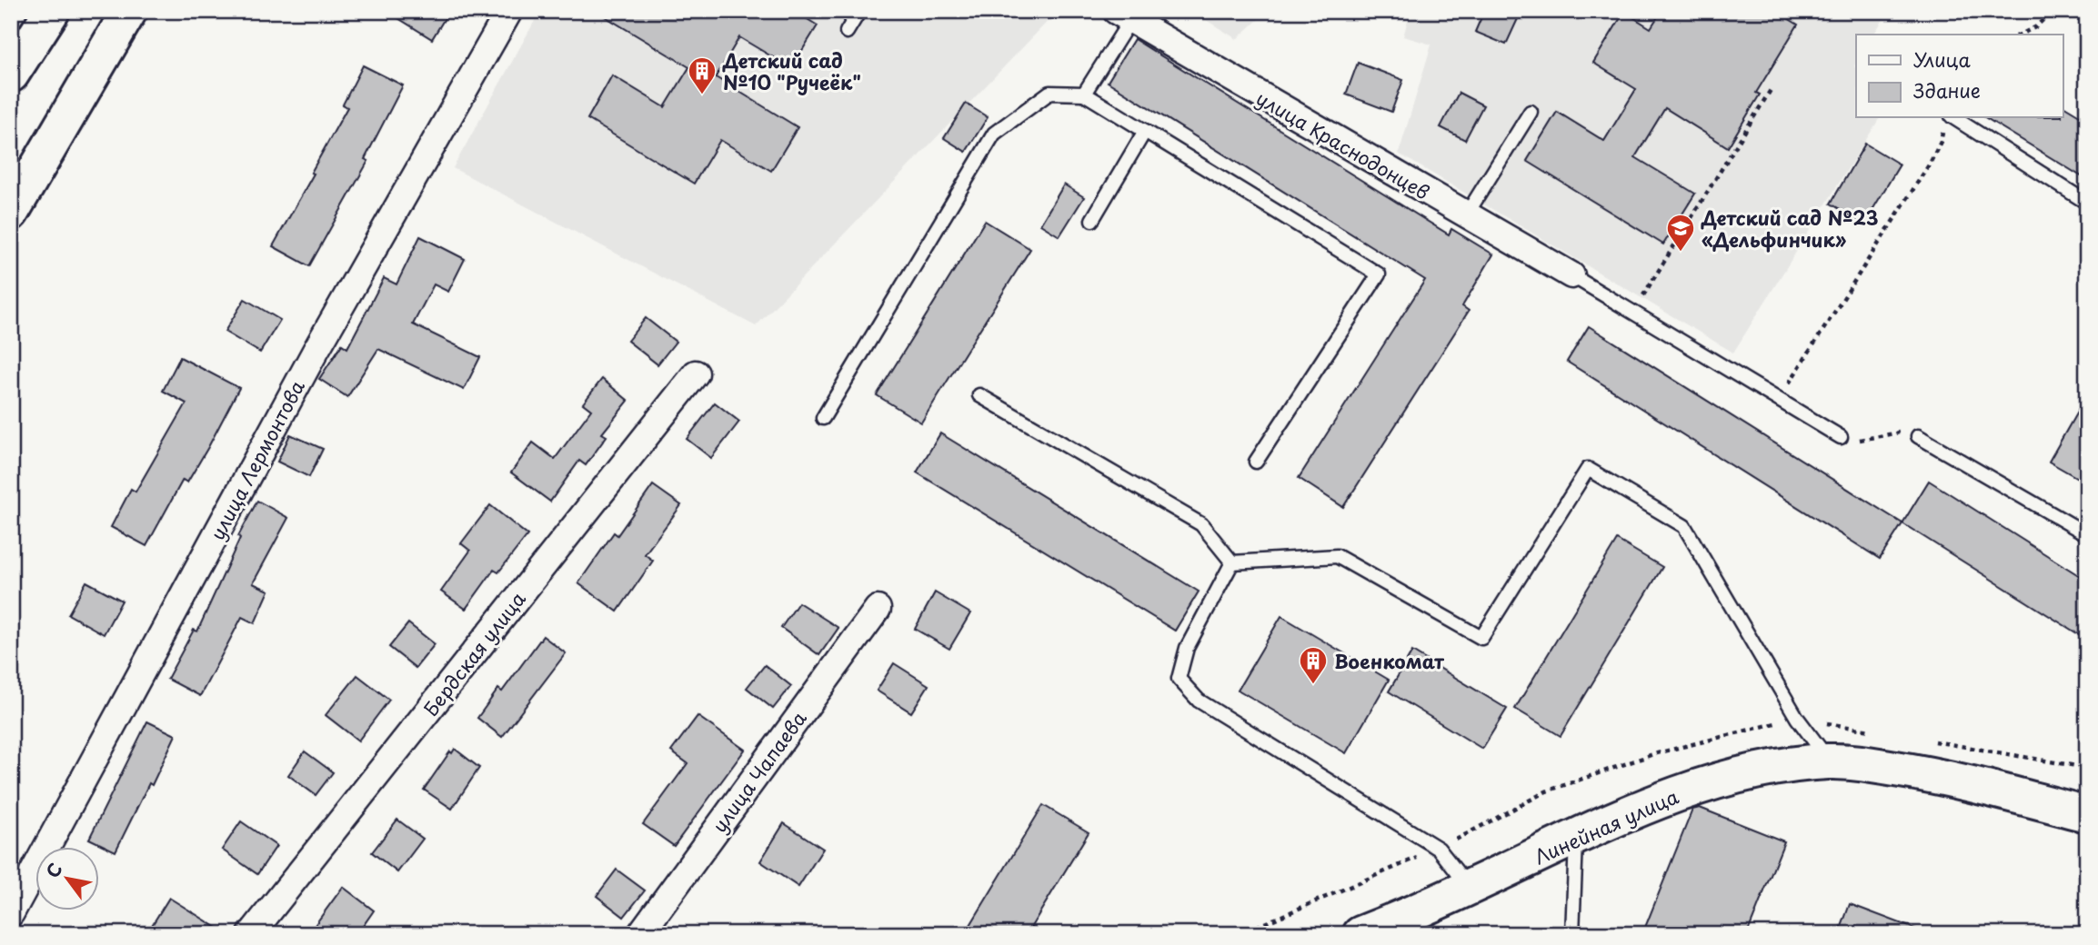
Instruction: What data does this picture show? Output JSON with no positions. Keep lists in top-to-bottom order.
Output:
{
  "streets": {
    "main road": ["Линейная улица"],
    "street": [
      "улица Краснодонцев",
      "улица Лермонтова",
      "Бердская улица",
      "улица Чапаева"
    ]
  },
  "places": {
    "building": ["Детский сад №10 \"Ручеёк\"", "Военкомат"],
    "school or university": ["Детский сад №23 «Дельфинчик»"]
  },
  "legend": ["Улица", "Здание"],
  "north": "top left"
}
